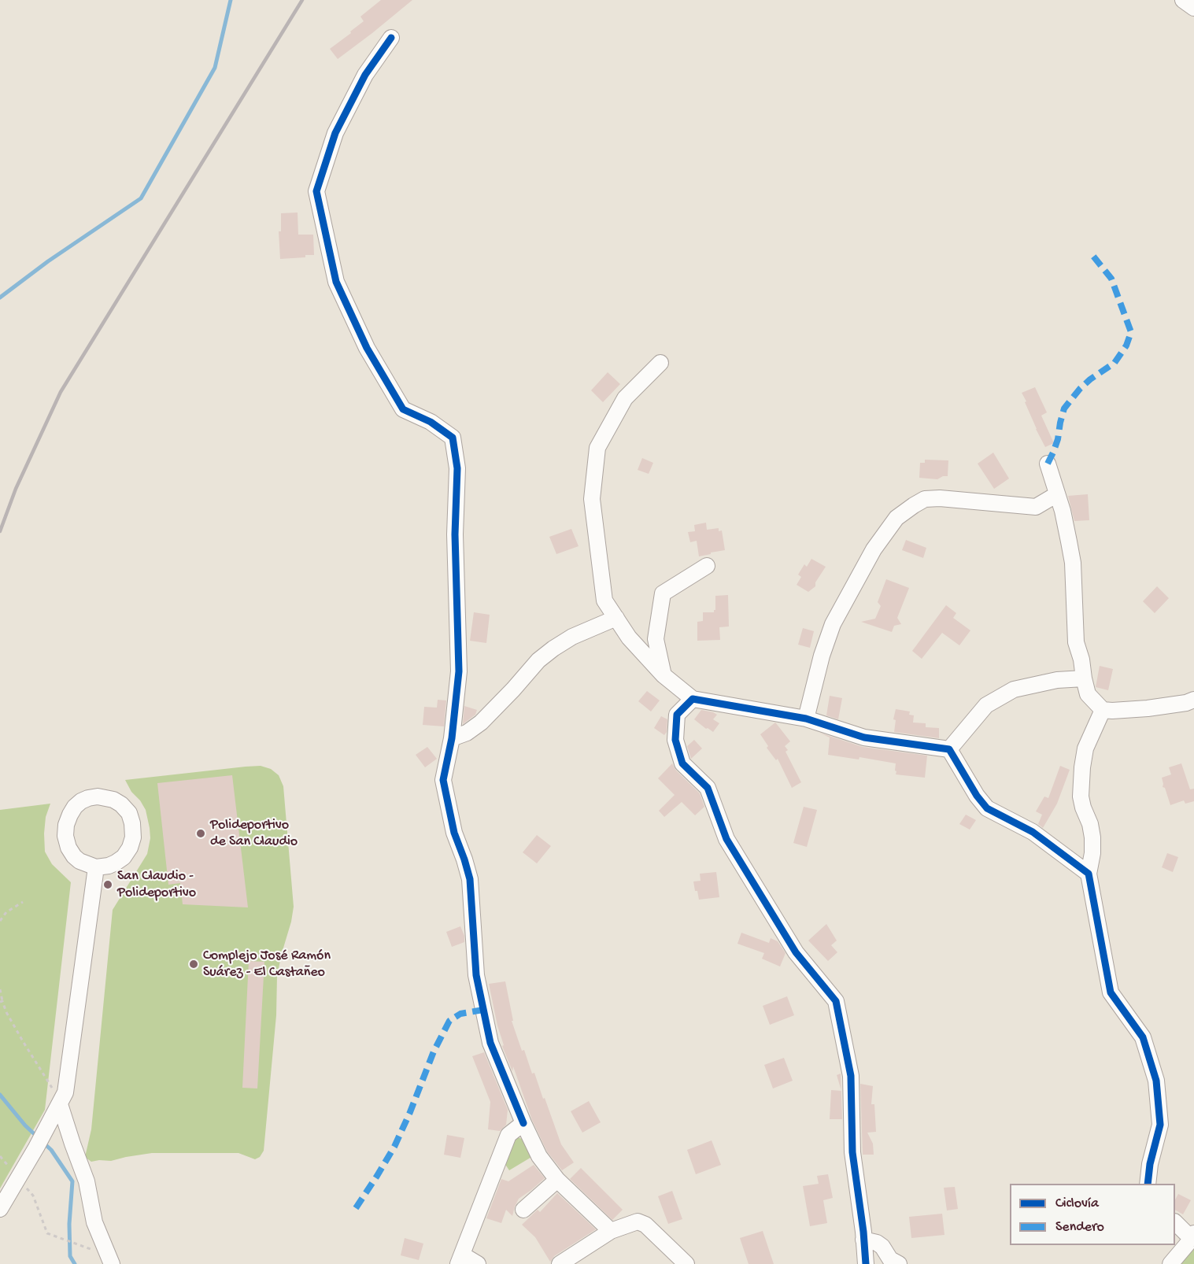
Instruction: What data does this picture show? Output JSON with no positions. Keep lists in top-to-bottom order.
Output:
{
  "places": ["Polideportivo de San Claudio", "San Claudio - Polideportivo", "Complejo José Ramón Suárez - El Castañeo"],
  "legend": ["Ciclovía", "Sendero"]
}
